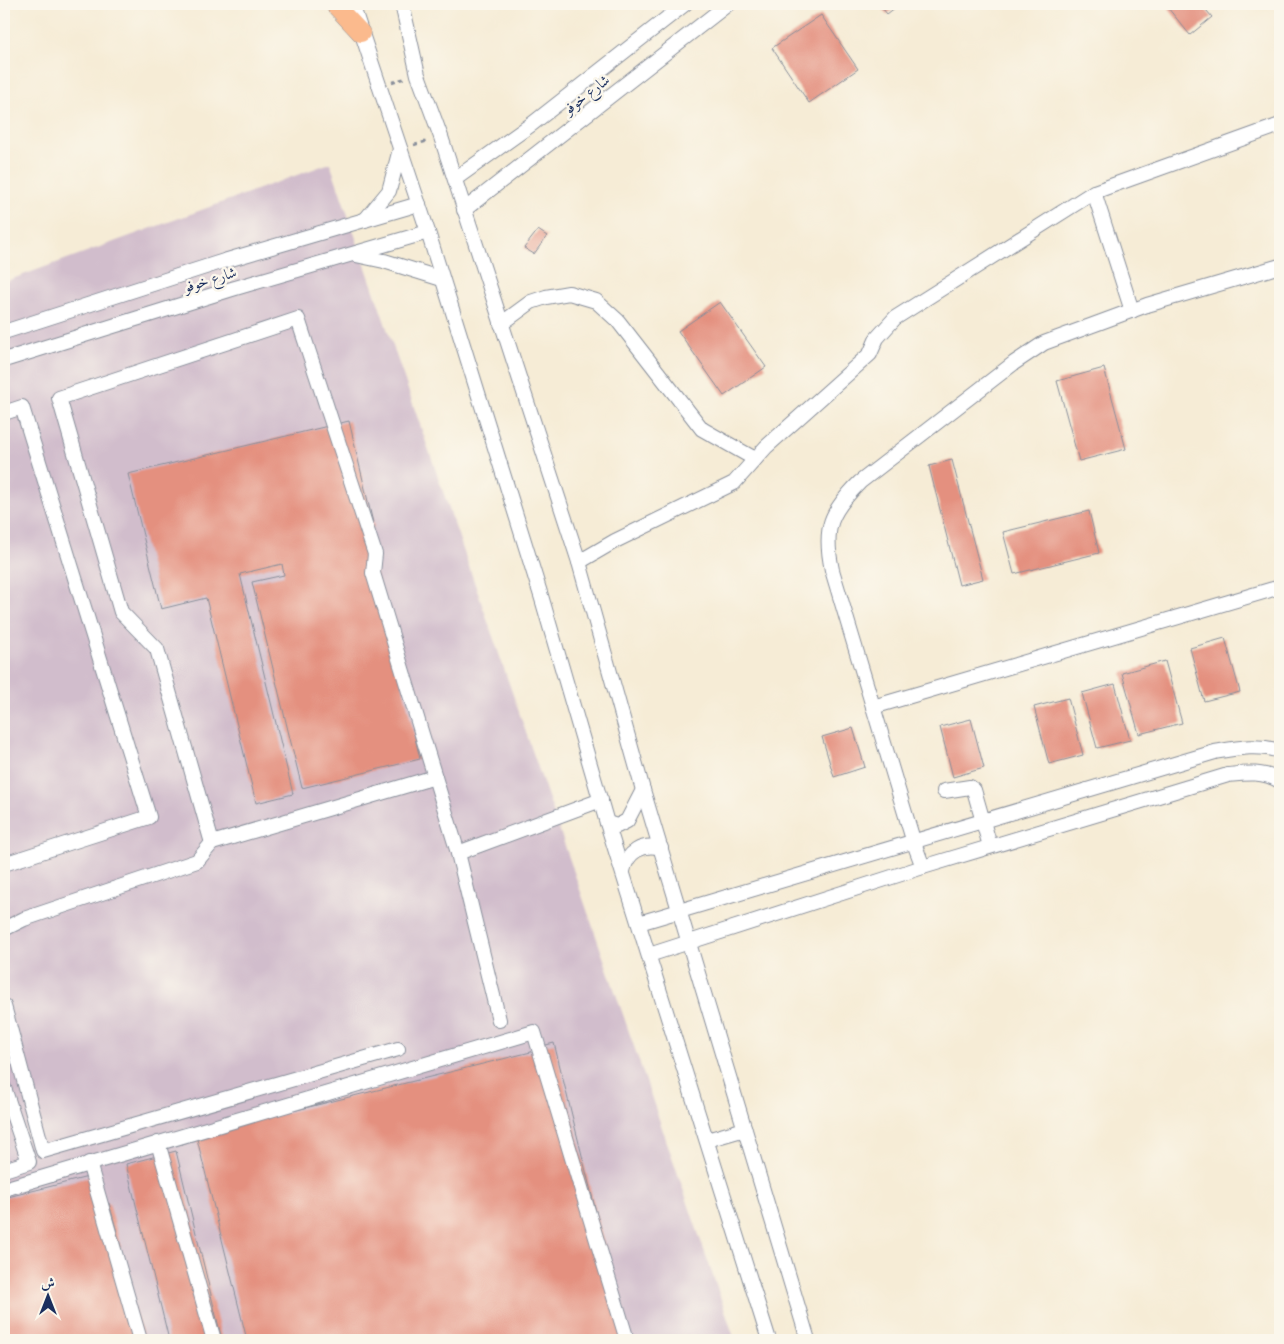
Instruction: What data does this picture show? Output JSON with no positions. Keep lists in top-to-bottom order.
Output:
{
  "streets": {
    "street": ["شارع خوفو"]
  },
  "north": "top"
}
